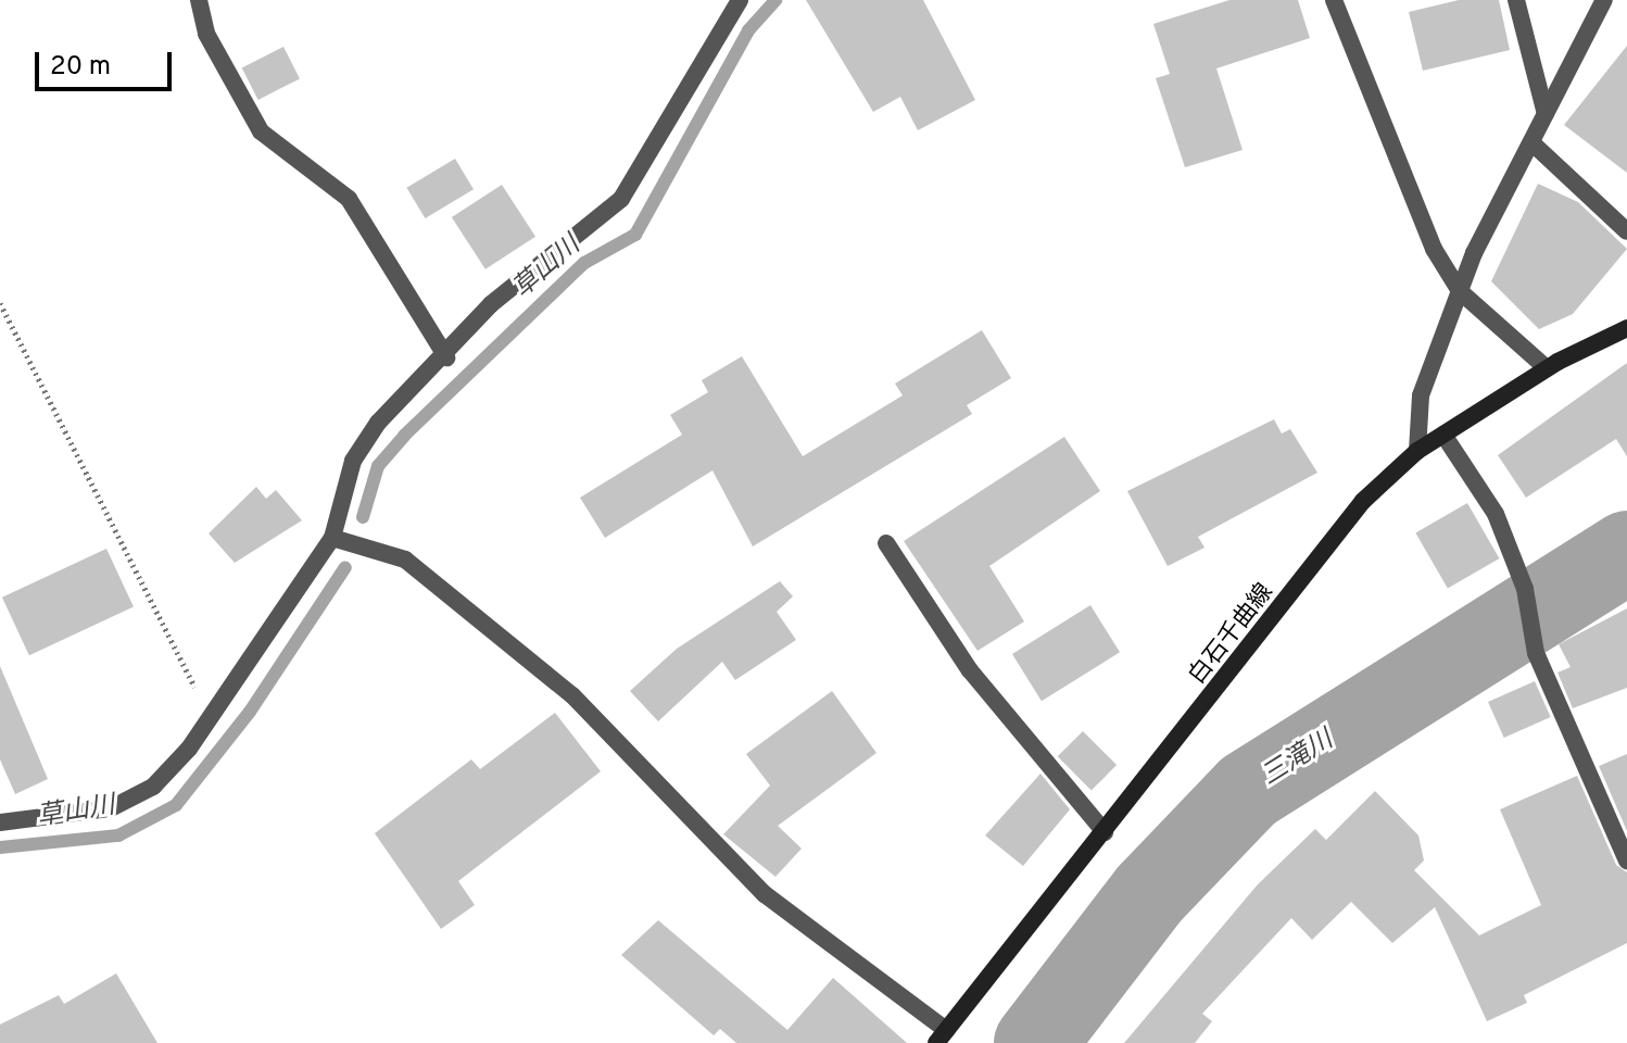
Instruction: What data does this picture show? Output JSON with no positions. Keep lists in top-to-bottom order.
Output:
{
  "streets": {
    "main road": ["白石千曲線"]
  },
  "water": ["草山川", "三滝川"],
  "scale_bar": "20 m"
}
